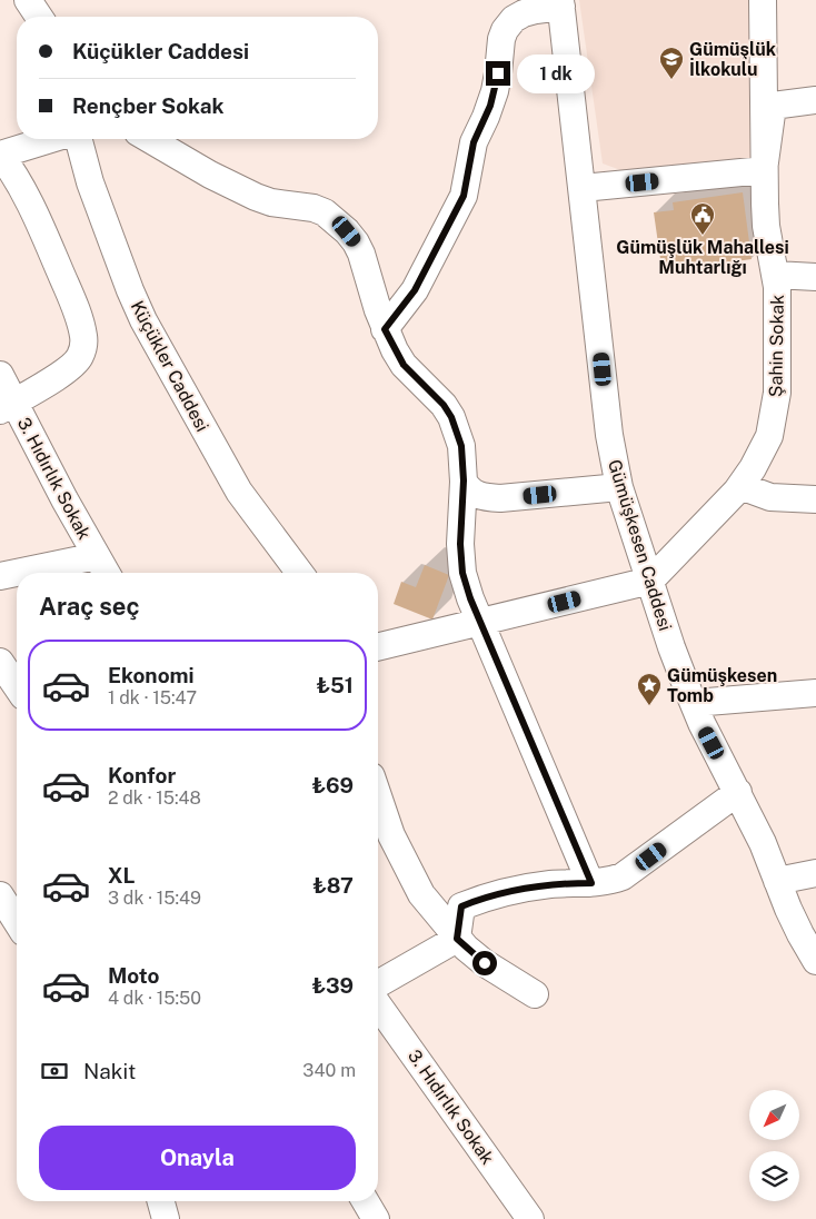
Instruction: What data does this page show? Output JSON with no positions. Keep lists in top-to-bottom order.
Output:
{
  "streets": {
    "street": [
      "Şahin Sokak",
      "Küçükler Caddesi",
      "3. Hıdırlık Sokak",
      "Gümüşkesen Caddesi"
    ]
  },
  "crossings": [
    ["Şahin Sokak", "Gümüşkesen Caddesi"]
  ],
  "places": {
    "school or university": ["Gümüşlük İlkokulu"],
    "public building": ["Gümüşlük Mahallesi Muhtarlığı"],
    "place": ["Gümüşkesen Tomb"]
  },
  "north": "bottom left",
  "page": {
    "banner": ["Küçükler Caddesi", "Rençber Sokak"],
    "bubble": "1 dk",
    "heading": "Araç seç",
    "list": [
      {
        "name": "Ekonomi",
        "note": "1 dk · 15:47",
        "value": "₺51"
      },
      {
        "name": "Konfor",
        "note": "2 dk · 15:48",
        "value": "₺69"
      },
      {
        "name": "XL",
        "note": "3 dk · 15:49",
        "value": "₺87"
      },
      {
        "name": "Moto",
        "note": "4 dk · 15:50",
        "value": "₺39"
      }
    ],
    "pay": ["Nakit", "340 m"],
    "buttons": "Onayla"
  }
}
